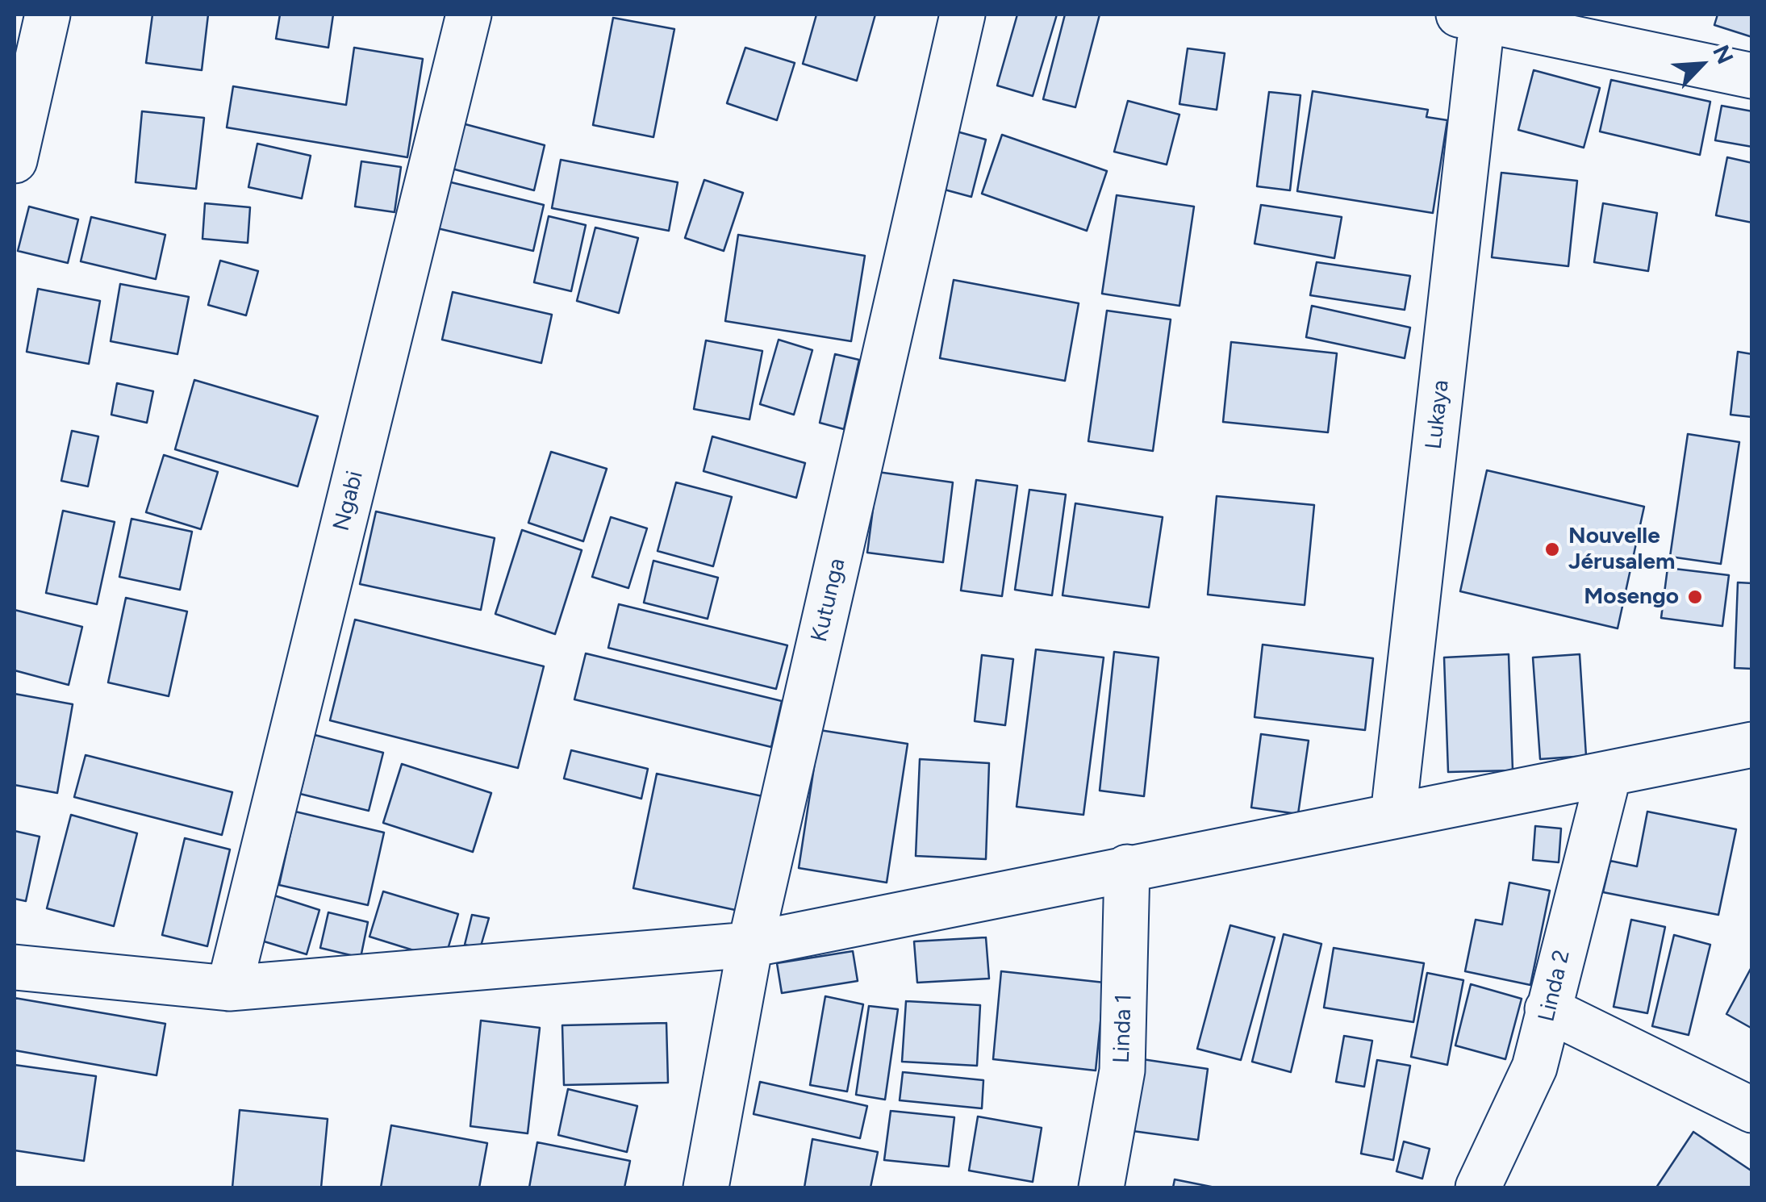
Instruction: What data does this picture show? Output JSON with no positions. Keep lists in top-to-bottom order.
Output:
{
  "streets": {
    "street": [
      "Lukaya",
      "Ngabi",
      "Kutunga",
      "Linda 2",
      "Linda 1"
    ]
  },
  "places": ["Nouvelle Jérusalem", "Mosengo"],
  "north": "top right"
}
